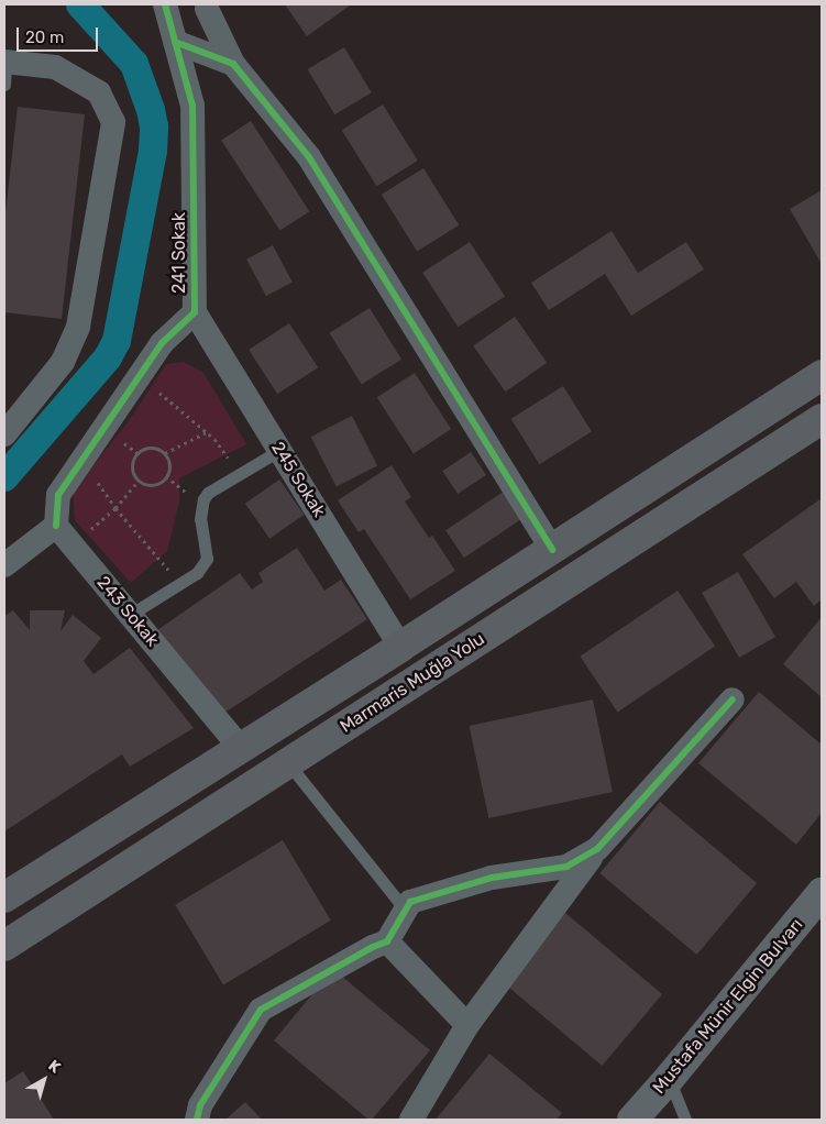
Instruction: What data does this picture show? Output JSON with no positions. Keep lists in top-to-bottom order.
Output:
{
  "streets": {
    "highway": ["Marmaris Muğla Yolu"],
    "street": [
      "241 Sokak",
      "245 Sokak",
      "243 Sokak",
      "Mustafa Münir Elgin Bulvarı"
    ]
  },
  "crossings": [
    ["241 Sokak", "245 Sokak"],
    ["241 Sokak", "243 Sokak"]
  ],
  "scale_bar": "20 m",
  "north": "top right"
}
